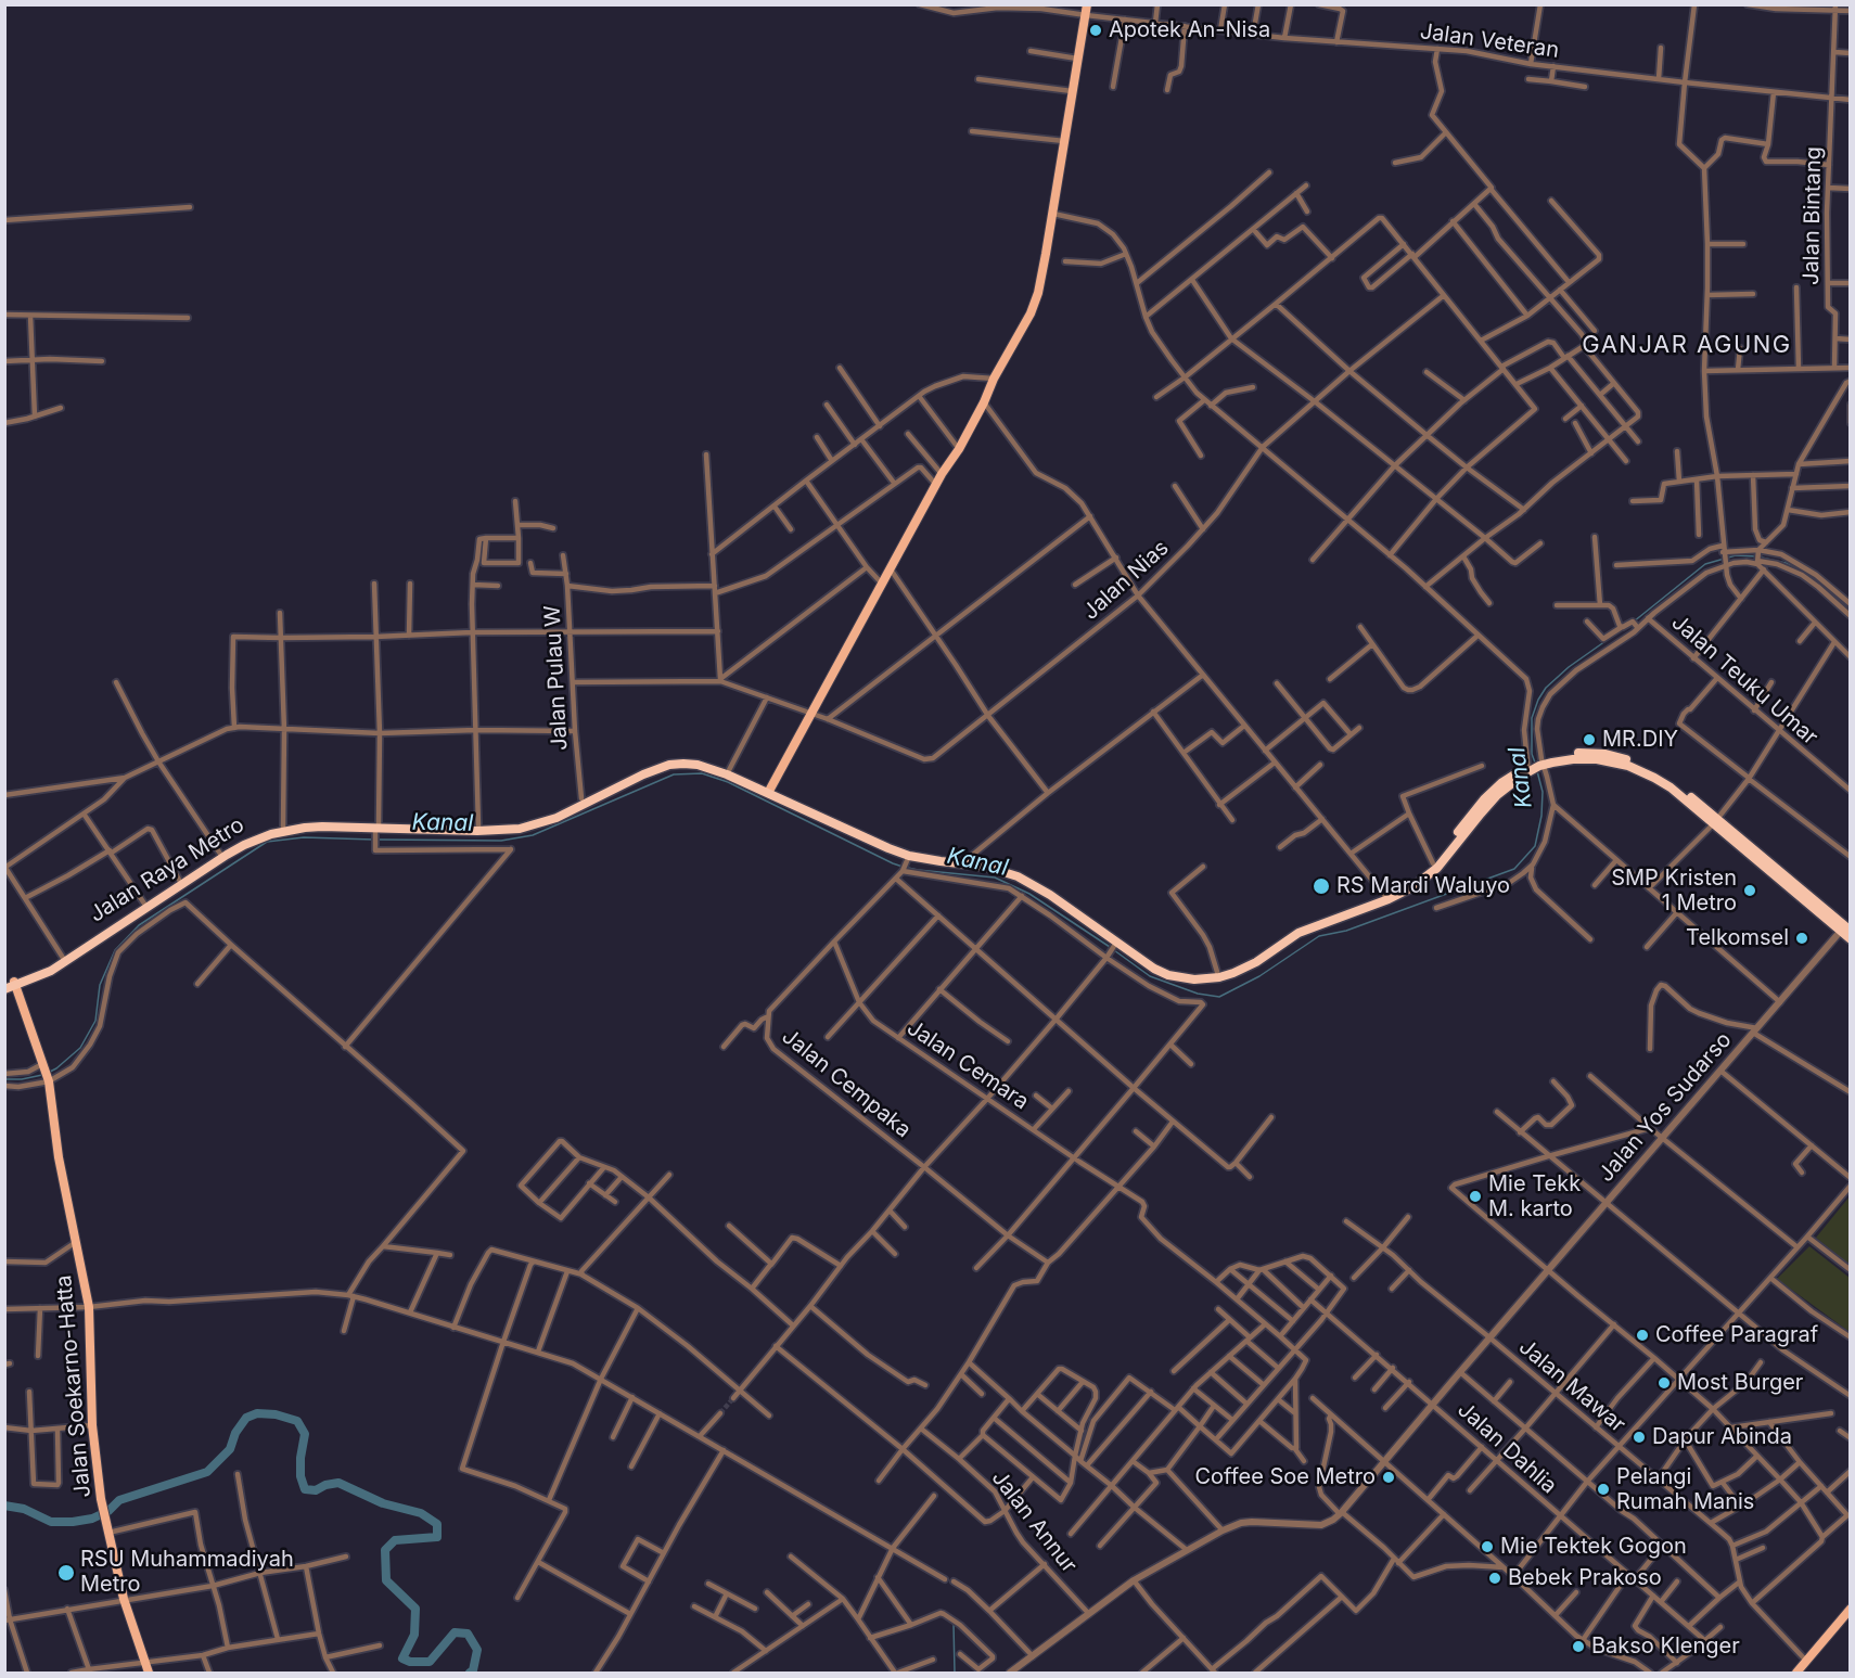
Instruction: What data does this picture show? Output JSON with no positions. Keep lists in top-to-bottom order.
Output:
{
  "streets": {
    "highway": ["Jalan Raya Metro"],
    "main road": ["Jalan Soekarno-Hatta"],
    "street": [
      "Jalan Veteran",
      "Jalan Bintang",
      "Jalan Nias",
      "Jalan Pulau W",
      "Jalan Teuku Umar",
      "Jalan Cemara",
      "Jalan Cempaka",
      "Jalan Yos Sudarso",
      "Jalan Mawar",
      "Jalan Dahlia",
      "Jalan Annur"
    ]
  },
  "crossings": [
    ["Jalan Veteran", "Jalan Bintang"],
    ["Jalan Pulau W", "Jalan Raya Metro"],
    ["Jalan Raya Metro", "Jalan Soekarno-Hatta"],
    ["Jalan Cemara", "Jalan Cempaka"],
    ["Jalan Yos Sudarso", "Jalan Mawar"],
    ["Jalan Yos Sudarso", "Jalan Dahlia"]
  ],
  "districts": ["GANJAR AGUNG"],
  "water": ["Kanal"],
  "places": [
    "Apotek An-Nisa",
    "MR.DIY",
    "RS Mardi Waluyo",
    "SMP Kristen 1 Metro",
    "Telkomsel",
    "Mie Tekk M. karto",
    "Coffee Paragraf",
    "Most Burger",
    "Dapur Abinda",
    "Coffee Soe Metro",
    "Pelangi Rumah Manis",
    "Mie Tektek Gogon",
    "RSU Muhammadiyah Metro",
    "Bebek Prakoso",
    "Bakso Klenger"
  ]
}
